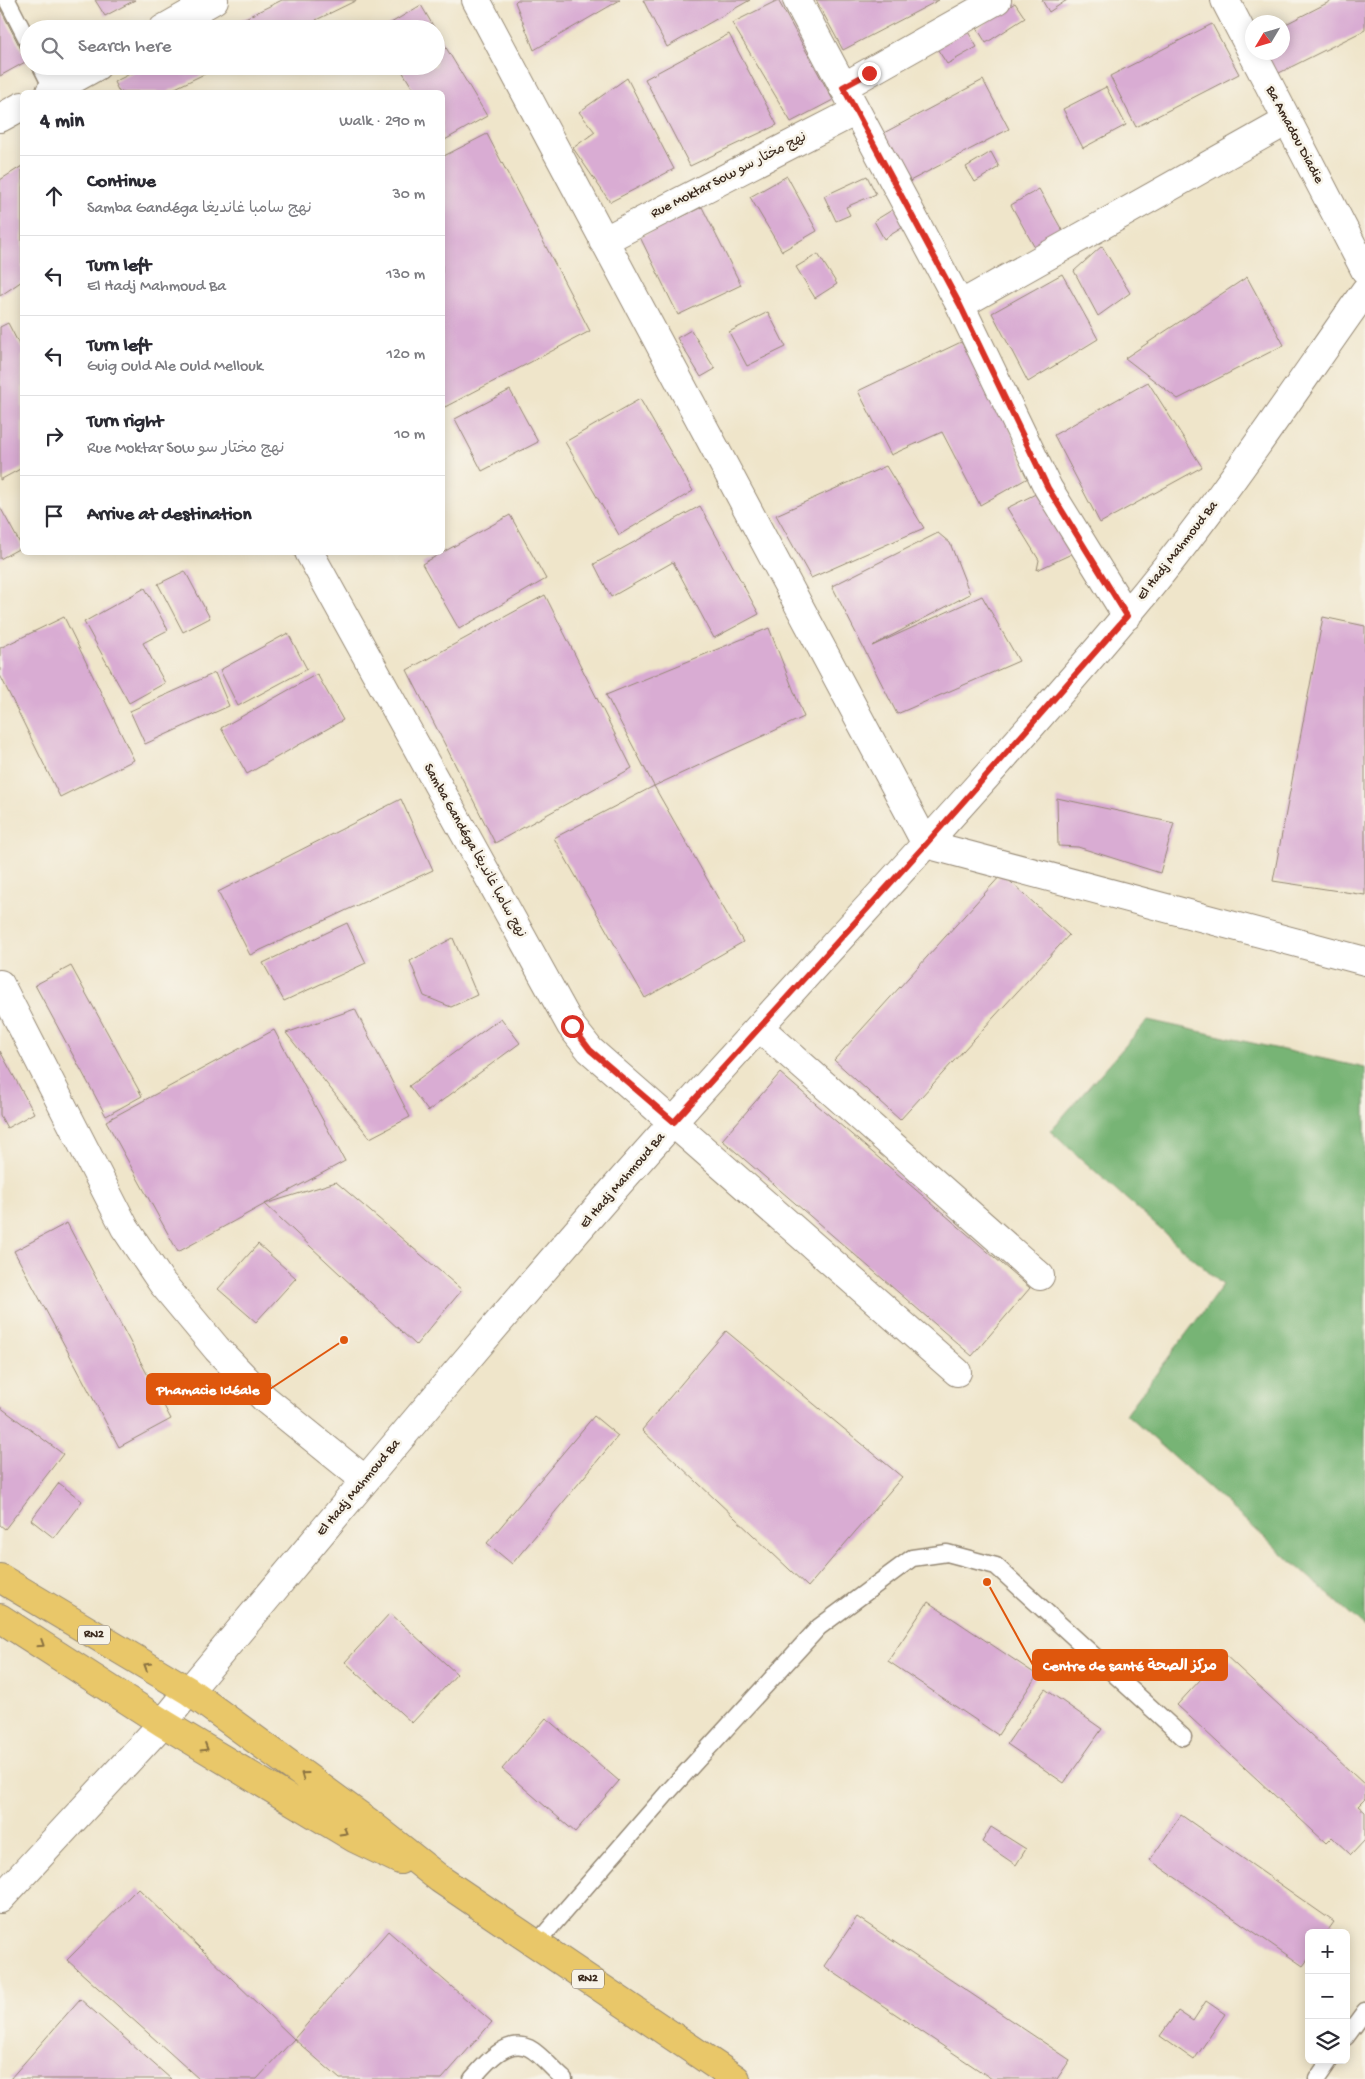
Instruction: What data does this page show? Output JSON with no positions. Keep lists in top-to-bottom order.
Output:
{
  "streets": {
    "highway": ["RN2"],
    "street": [
      "Ba Amadou Diadie",
      "Rue Moktar Sow نهج مختار سو",
      "El Hadj Mahmoud Ba",
      "Samba Gandéga نهج سامبا غانديغا"
    ]
  },
  "crossings": [
    ["El Hadj Mahmoud Ba", "Samba Gandéga نهج سامبا غانديغا"],
    ["El Hadj Mahmoud Ba", "RN2"]
  ],
  "places": ["Phamacie Idéale", "Centre de santé مركز الصحة"],
  "north": "bottom left",
  "page": {
    "search": "Search here",
    "heading": ["4 min", "Walk · 290 m"],
    "list": [
      ["Continue", "Samba Gandéga نهج سامبا غانديغا", "30 m"],
      ["Turn left", "El Hadj Mahmoud Ba", "130 m"],
      ["Turn left", "Guig Ould Ale Ould Mellouk", "120 m"],
      ["Turn right", "Rue Moktar Sow نهج مختار سو", "10 m"],
      "Arrive at destination"
    ],
    "map_buttons": ["+", "−"]
  }
}
